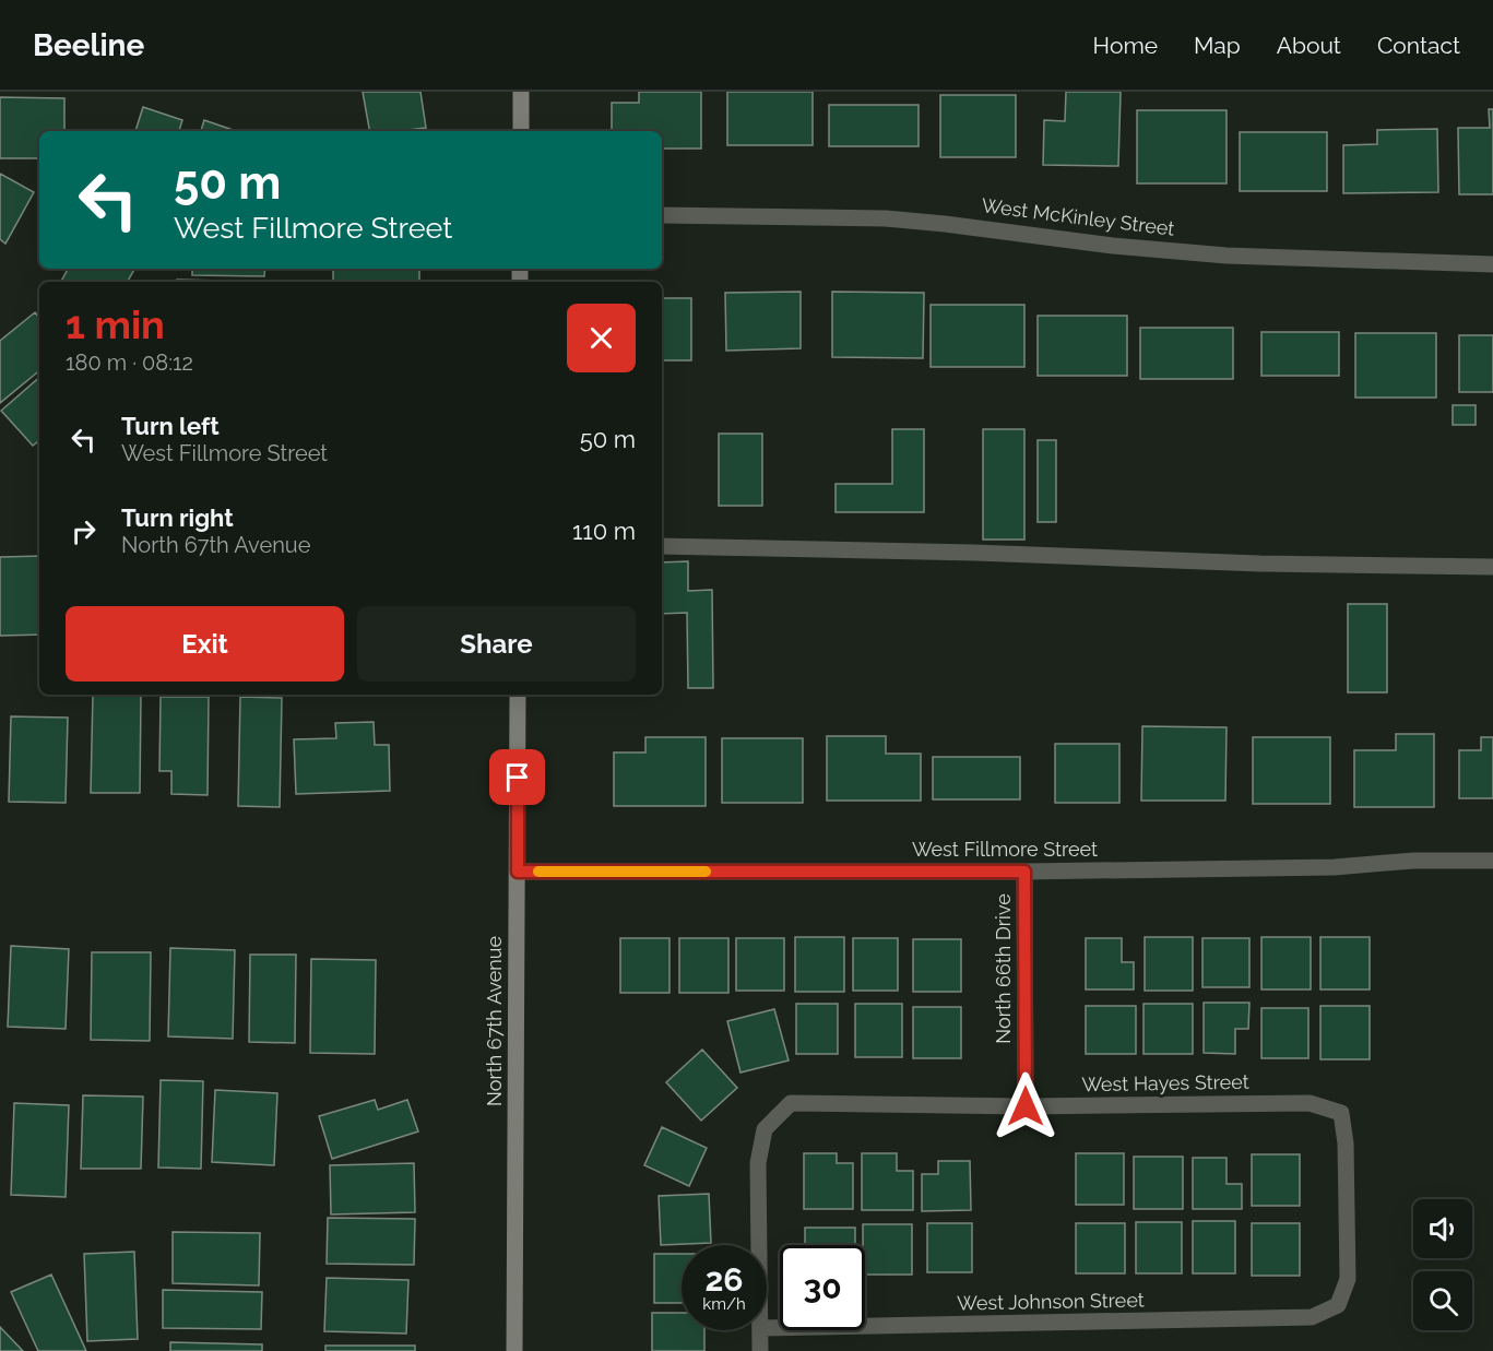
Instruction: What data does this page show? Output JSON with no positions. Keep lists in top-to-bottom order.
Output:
{
  "streets": {
    "main road": ["North 67th Avenue"],
    "street": [
      "West McKinley Street",
      "West Fillmore Street",
      "North 66th Drive",
      "West Hayes Street",
      "West Johnson Street"
    ]
  },
  "crossings": [
    ["West Fillmore Street", "North 66th Drive"],
    ["West Fillmore Street", "North 67th Avenue"],
    ["North 66th Drive", "West Hayes Street"],
    ["West Hayes Street", "West Johnson Street"]
  ],
  "page": {
    "header": "Beeline",
    "nav": [
      "Home",
      "Map",
      "About",
      "Contact"
    ],
    "turn": ["50 m", "West Fillmore Street"],
    "heading": ["1 min", "180 m · 08:12"],
    "list": [
      {
        "name": "Turn left",
        "note": "West Fillmore Street",
        "value": "50 m"
      },
      {
        "name": "Turn right",
        "note": "North 67th Avenue",
        "value": "110 m"
      }
    ],
    "buttons": ["Exit", "Share"],
    "speed": "26 km/h",
    "limit": "30"
  }
}
